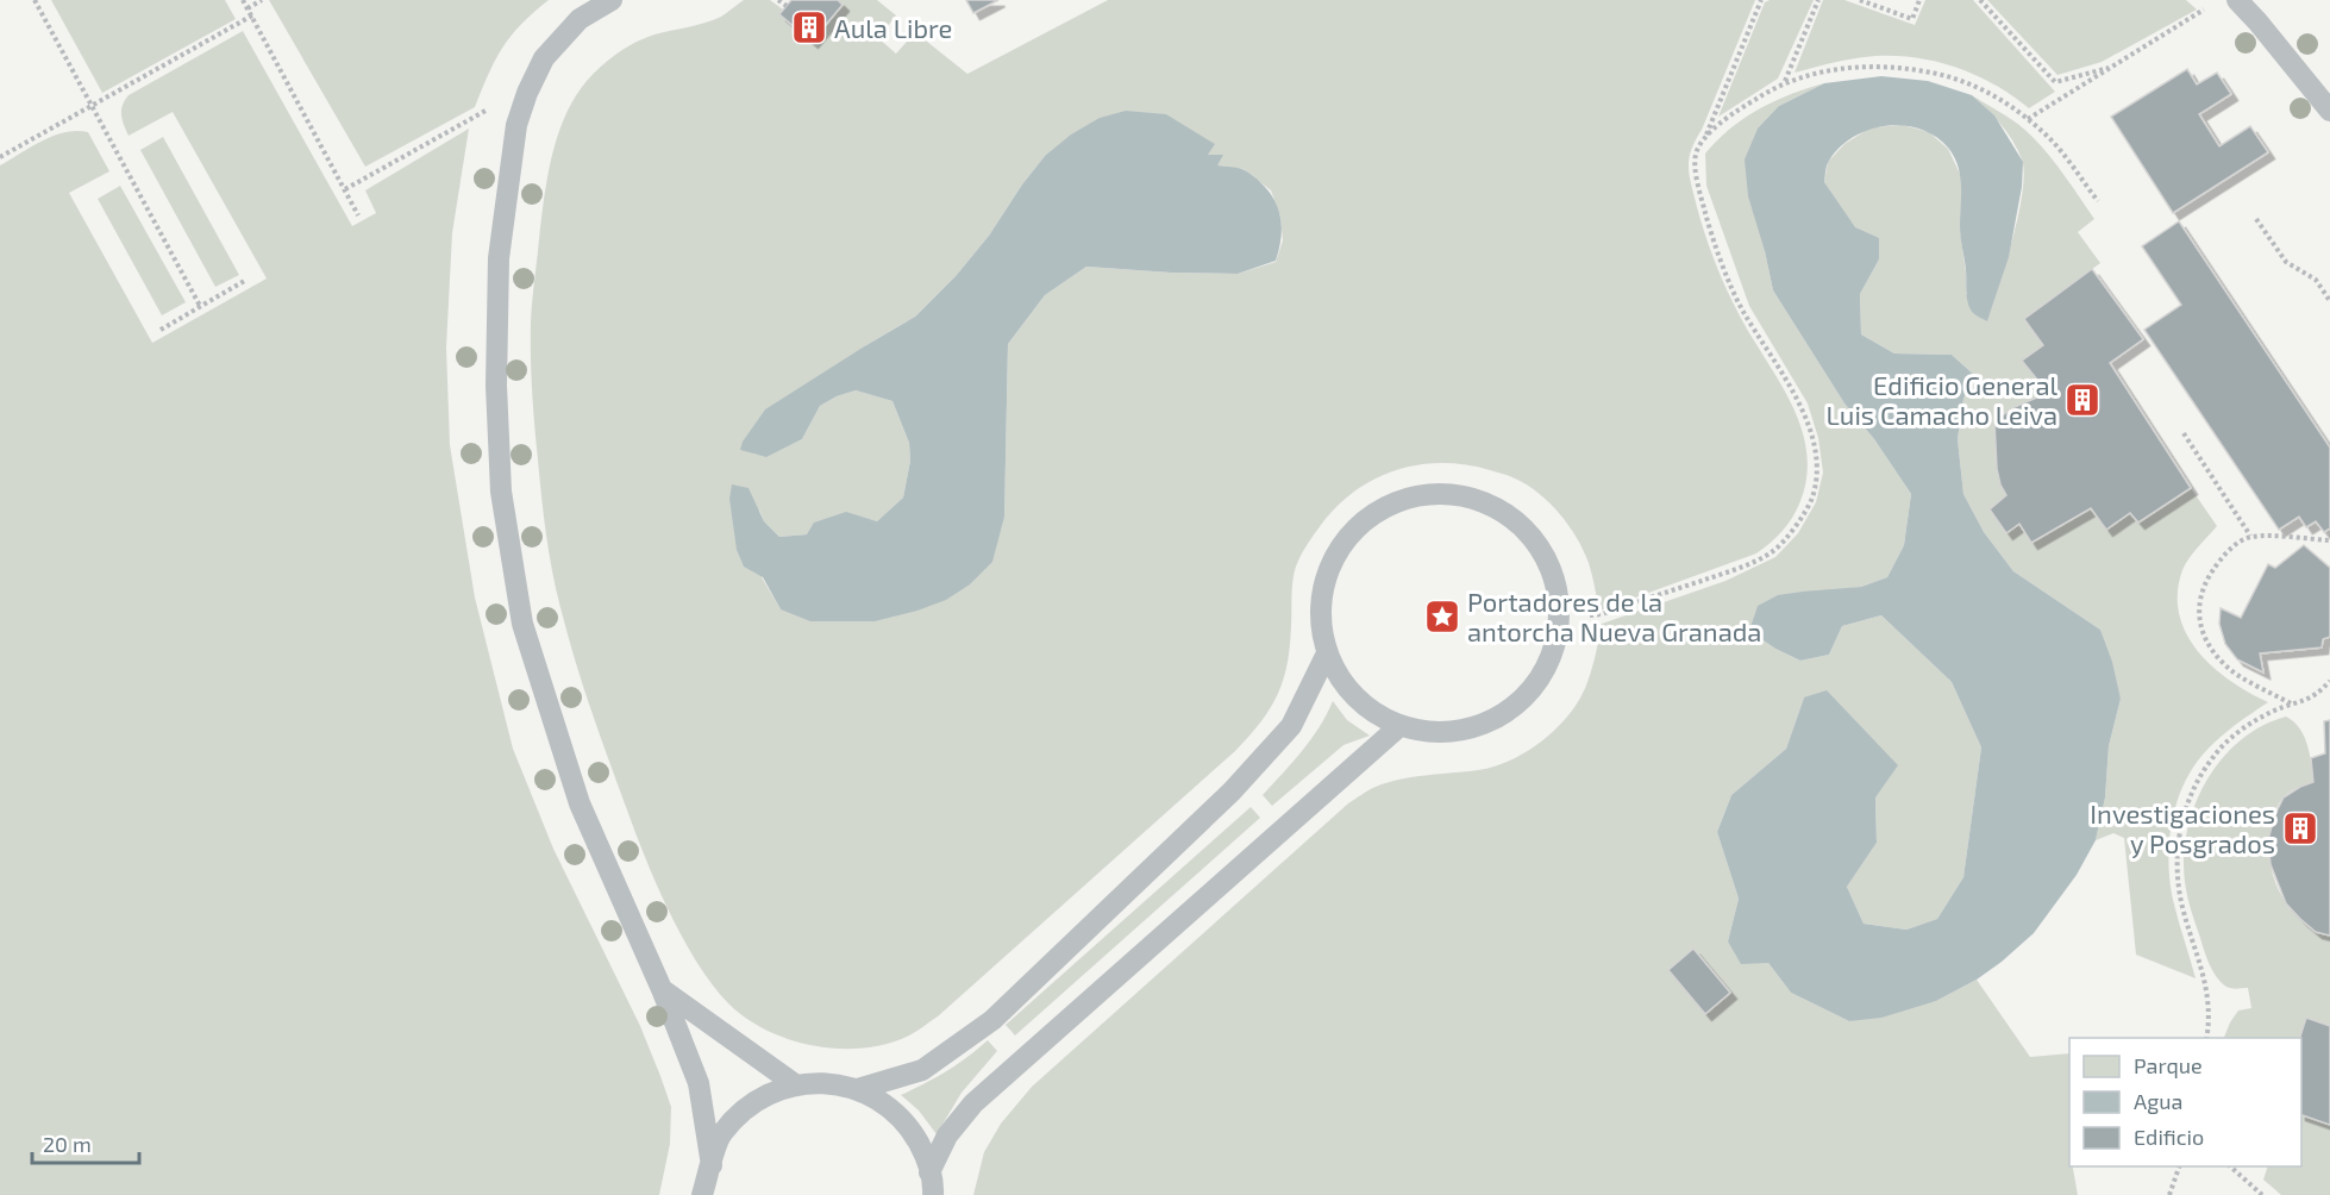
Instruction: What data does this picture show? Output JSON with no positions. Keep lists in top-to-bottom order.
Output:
{
  "places": {
    "building": ["Aula Libre", "Edificio General Luis Camacho Leiva", "Investigaciones y Posgrados"],
    "place": ["Portadores de la antorcha Nueva Granada"]
  },
  "legend": ["Parque", "Agua", "Edificio"],
  "scale_bar": "20 m"
}
